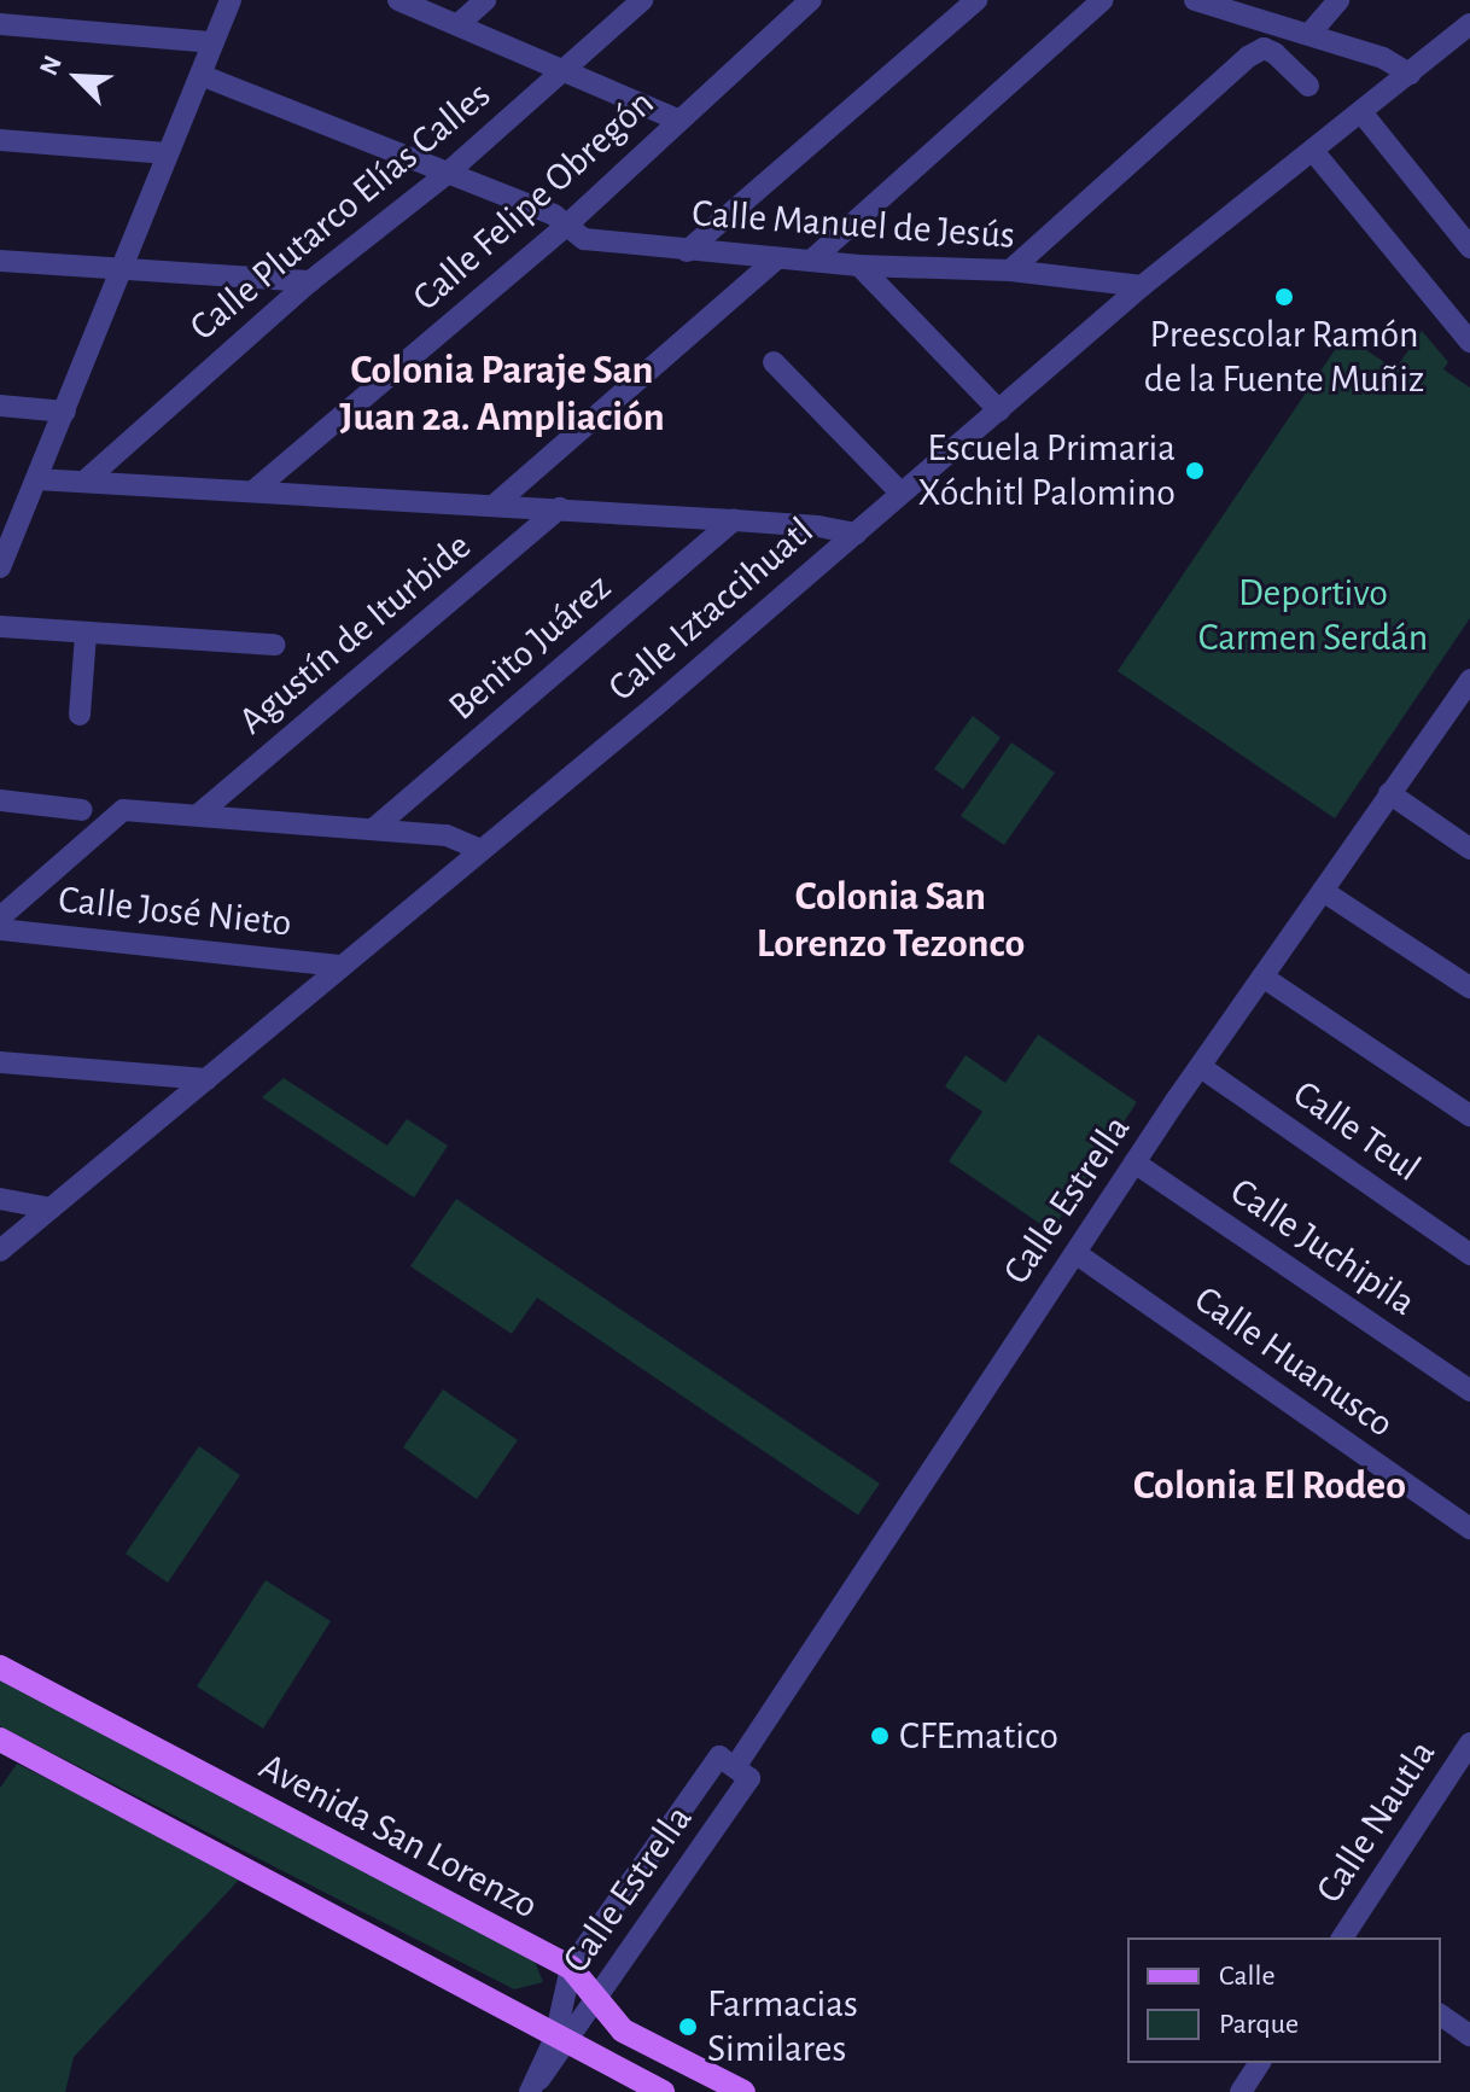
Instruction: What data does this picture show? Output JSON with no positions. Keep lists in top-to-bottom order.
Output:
{
  "streets": {
    "main road": ["Avenida San Lorenzo"],
    "street": [
      "Calle Felipe Obregón",
      "Calle Plutarco Elías Calles",
      "Calle Manuel de Jesús",
      "Calle Iztaccihuatl",
      "Agustín de Iturbide",
      "Benito Juárez",
      "Calle José Nieto",
      "Calle Teul",
      "Calle Estrella",
      "Calle Juchipila",
      "Calle Huanusco",
      "Calle Nautla"
    ]
  },
  "crossings": [
    ["Calle Felipe Obregón", "Calle Manuel de Jesús"],
    ["Calle Plutarco Elías Calles", "Calle Manuel de Jesús"],
    ["Calle Manuel de Jesús", "Calle Iztaccihuatl"],
    ["Calle Iztaccihuatl", "Calle José Nieto"],
    ["Calle Teul", "Calle Estrella"],
    ["Calle Estrella", "Calle Juchipila"],
    ["Calle Estrella", "Calle Huanusco"],
    ["Calle Estrella", "Avenida San Lorenzo"]
  ],
  "districts": ["Colonia Paraje San Juan 2a. Ampliación", "Colonia San Lorenzo Tezonco", "Colonia El Rodeo"],
  "parks": ["Deportivo Carmen Serdán"],
  "places": [
    "Preescolar Ramón de la Fuente Muñiz",
    "Escuela Primaria Xóchitl Palomino",
    "CFEmatico",
    "Farmacias Similares"
  ],
  "legend": ["Calle", "Parque"],
  "north": "top left"
}
